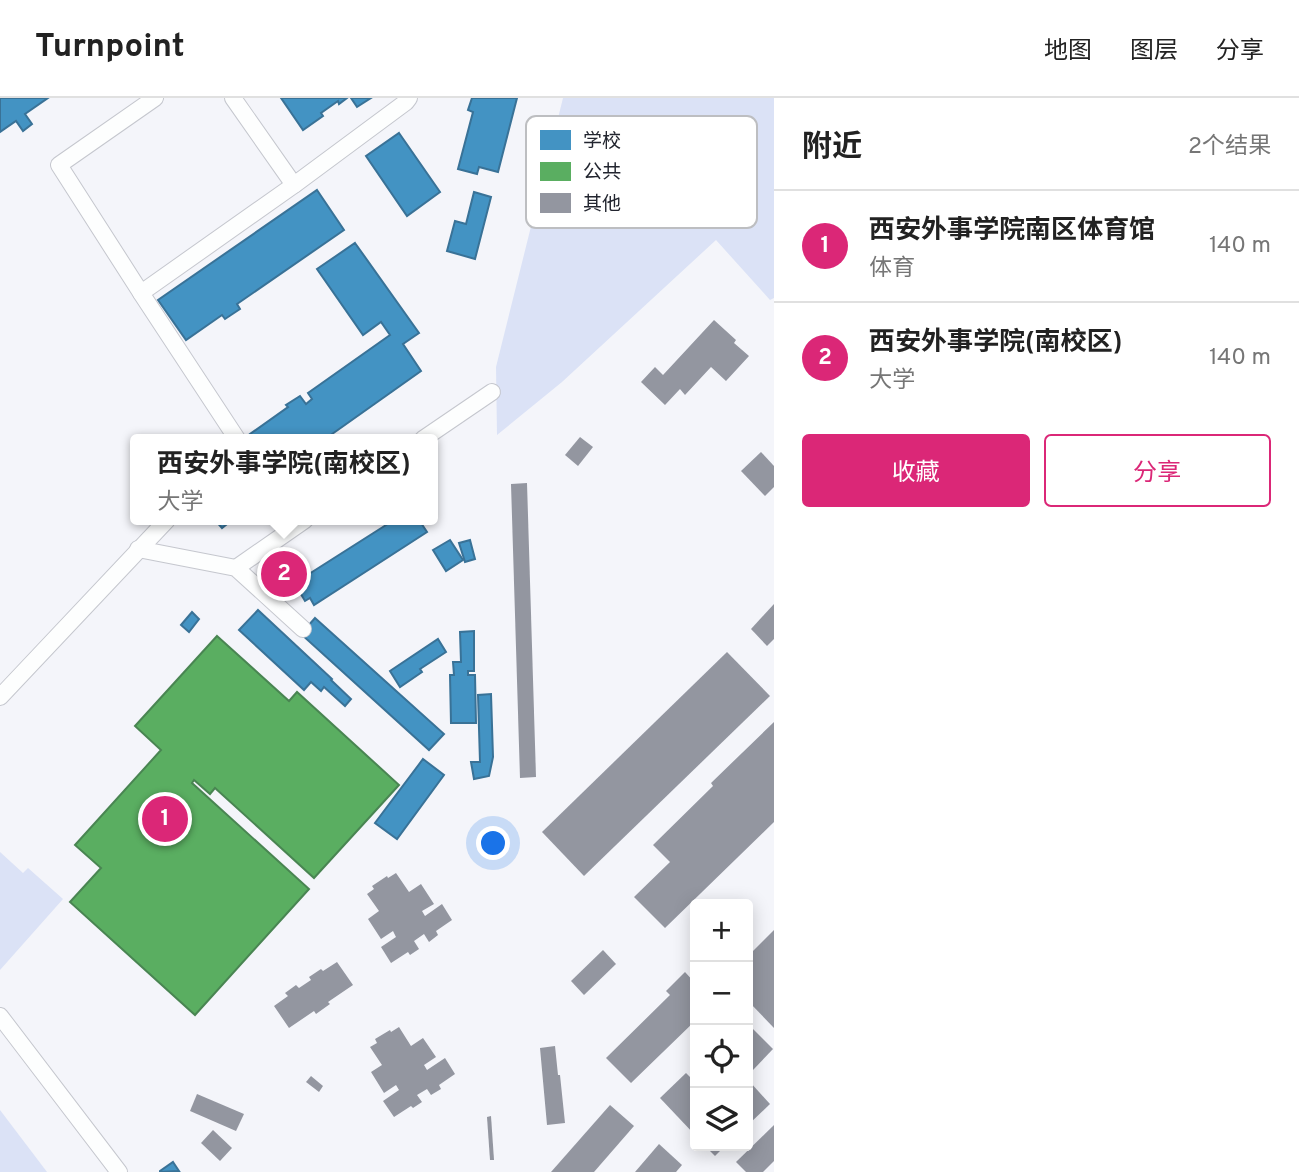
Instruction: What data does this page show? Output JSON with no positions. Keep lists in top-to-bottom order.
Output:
{
  "legend": ["学校", "公共", "其他"],
  "page": {
    "header": "Turnpoint",
    "nav": ["地图", "图层", "分享"],
    "heading": ["附近", "2个结果"],
    "list": [
      {
        "mark": "1",
        "name": "西安外事学院南区体育馆",
        "note": "体育",
        "value": "140 m"
      },
      {
        "mark": "2",
        "name": "西安外事学院(南校区)",
        "note": "大学",
        "value": "140 m"
      }
    ],
    "buttons": ["收藏", "分享"],
    "popup": ["西安外事学院(南校区)", "大学"],
    "pins": ["2", "1"],
    "map_buttons": ["+", "−"]
  }
}
